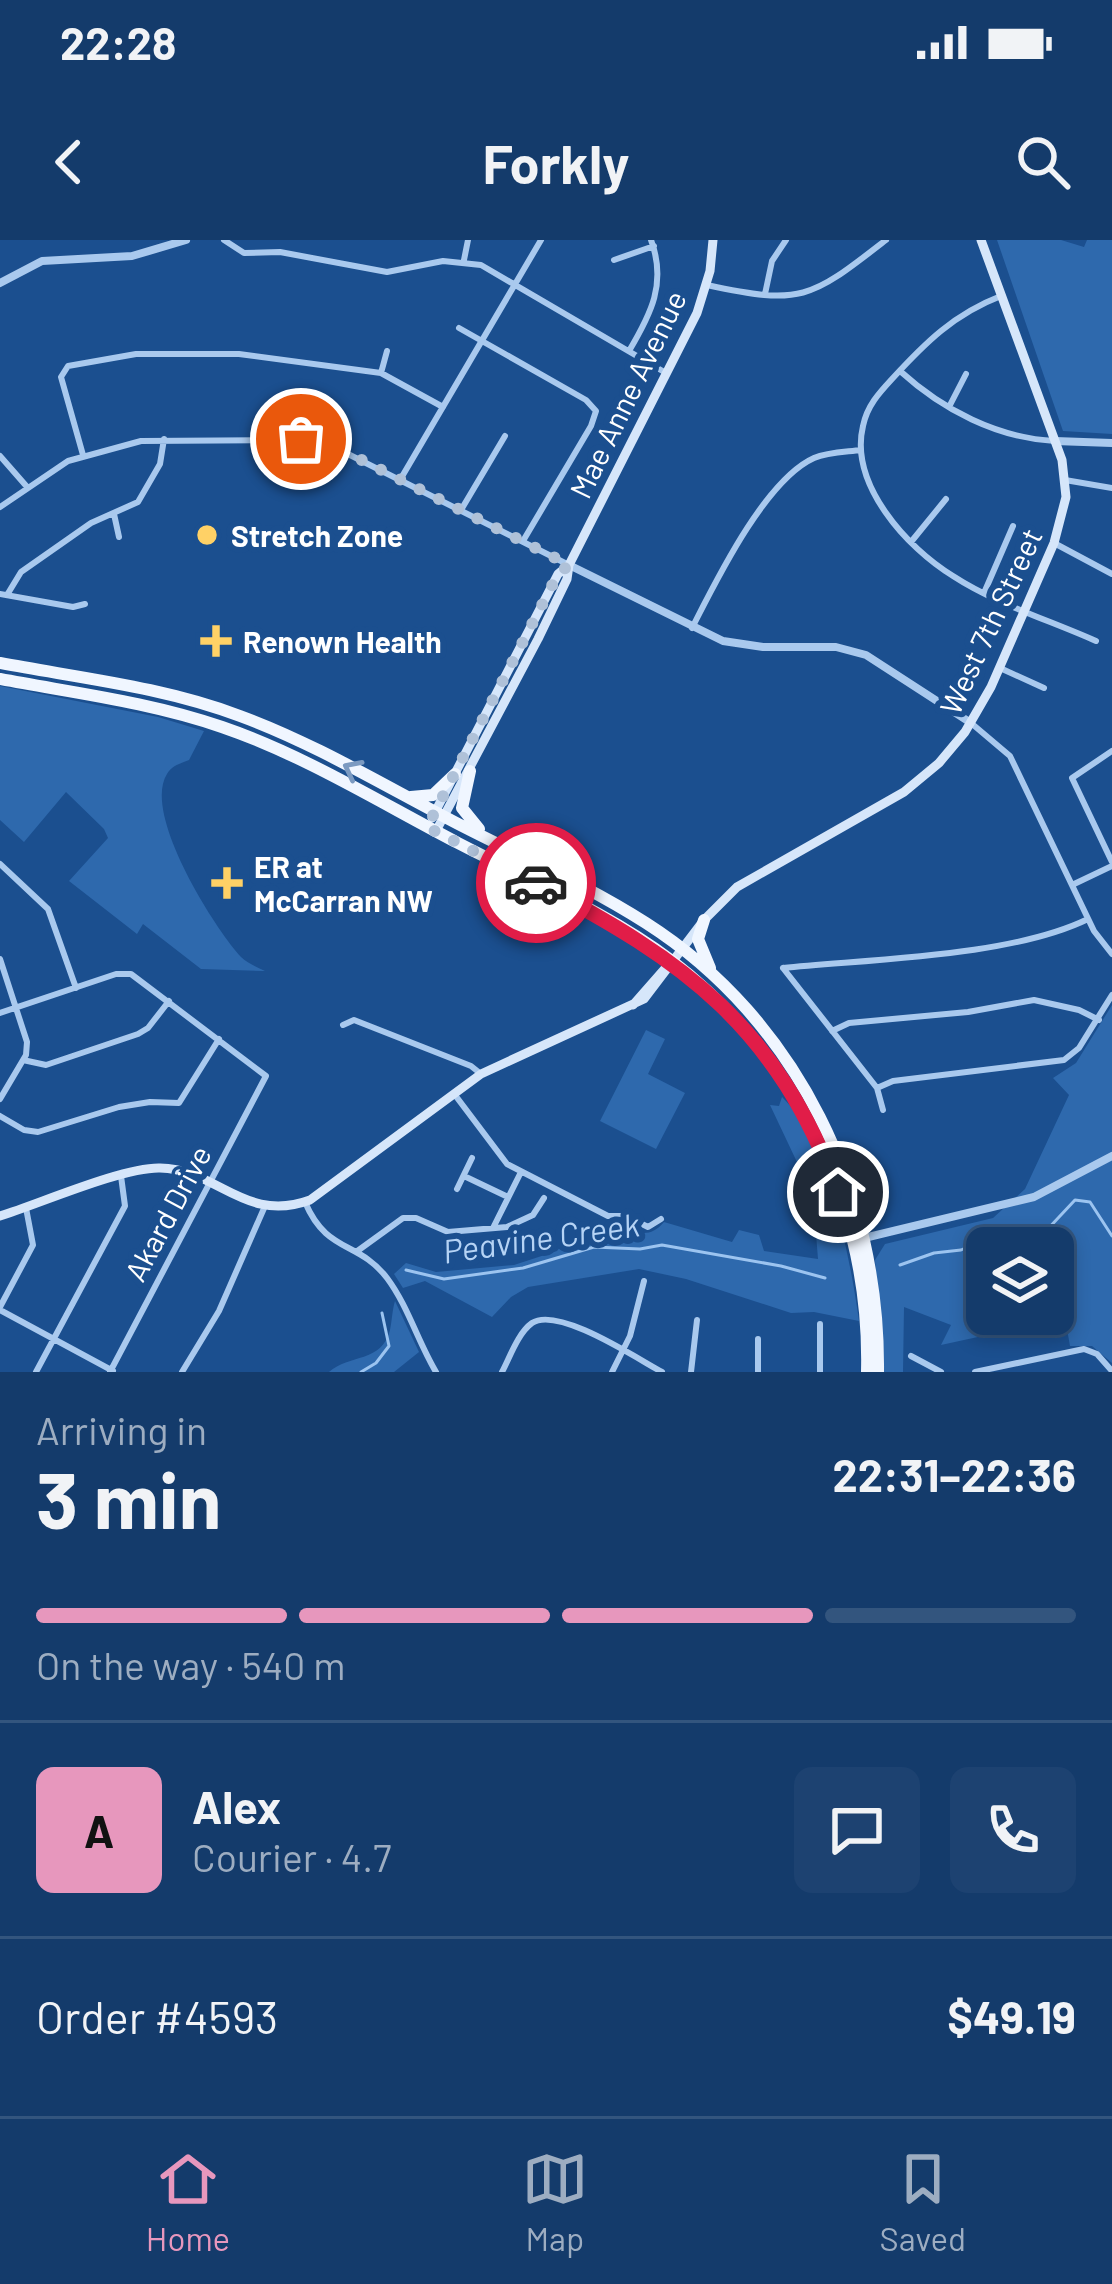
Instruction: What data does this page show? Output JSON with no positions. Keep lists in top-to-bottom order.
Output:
{
  "streets": {
    "main road": ["Mae Anne Avenue", "West 7th Street"],
    "street": ["Akard Drive"]
  },
  "water": ["Peavine Creek"],
  "places": {
    "other": ["Stretch Zone"],
    "health": ["Renown Health", "ER at McCarran NW"]
  },
  "page": {
    "status": "22:28",
    "header": "Forkly",
    "heading": ["3 min", "Arriving in", "22:31–22:36"],
    "panel": [
      "Alex",
      "Courier · 4.7",
      "Order #4593",
      "$49.19"
    ],
    "bar": "On the way · 540 m",
    "round": "A",
    "tabs": ["Home", "Map", "Saved"]
  }
}
